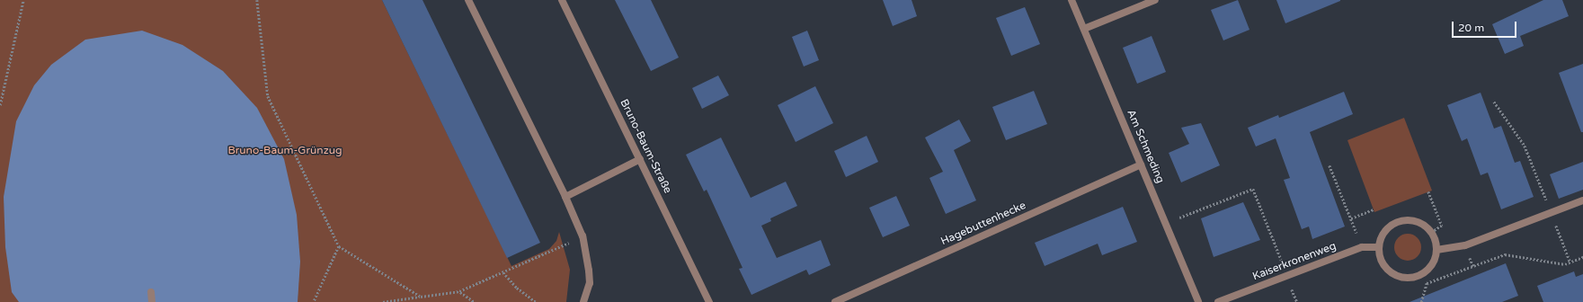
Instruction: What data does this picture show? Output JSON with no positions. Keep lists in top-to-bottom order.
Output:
{
  "streets": {
    "street": [
      "Bruno-Baum-Straße",
      "Am Schmeding",
      "Hagebuttenhecke",
      "Kaiserkronenweg"
    ]
  },
  "crossings": [
    ["Am Schmeding", "Hagebuttenhecke"]
  ],
  "parks": ["Bruno-Baum-Grünzug"],
  "scale_bar": "20 m"
}
